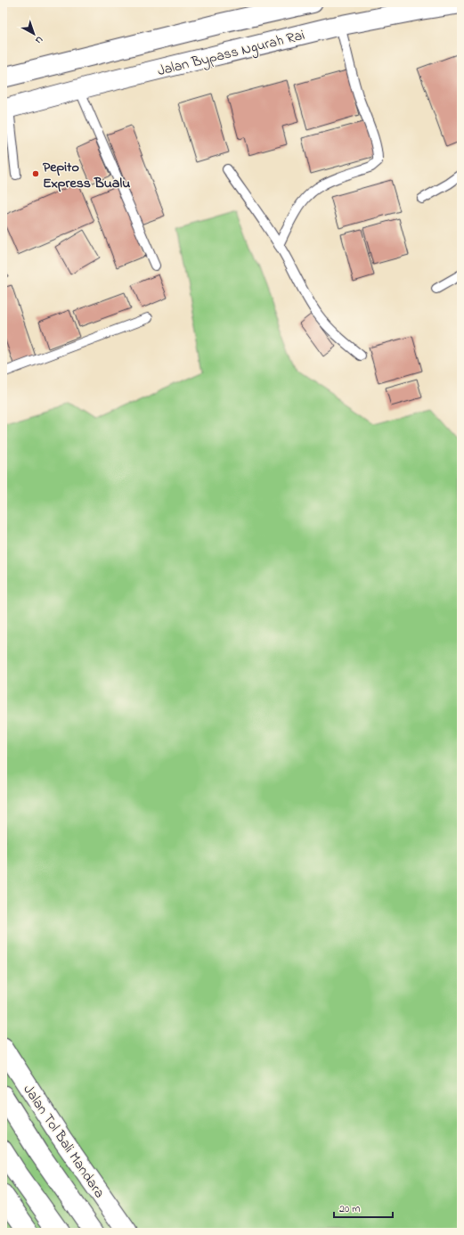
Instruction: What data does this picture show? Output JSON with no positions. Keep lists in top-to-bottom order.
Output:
{
  "streets": {
    "highway": ["Jalan Bypass Ngurah Rai", "Jalan Tol Bali Mandara"]
  },
  "places": ["Pepito Express Bualu"],
  "scale_bar": "20 m",
  "north": "bottom right"
}
